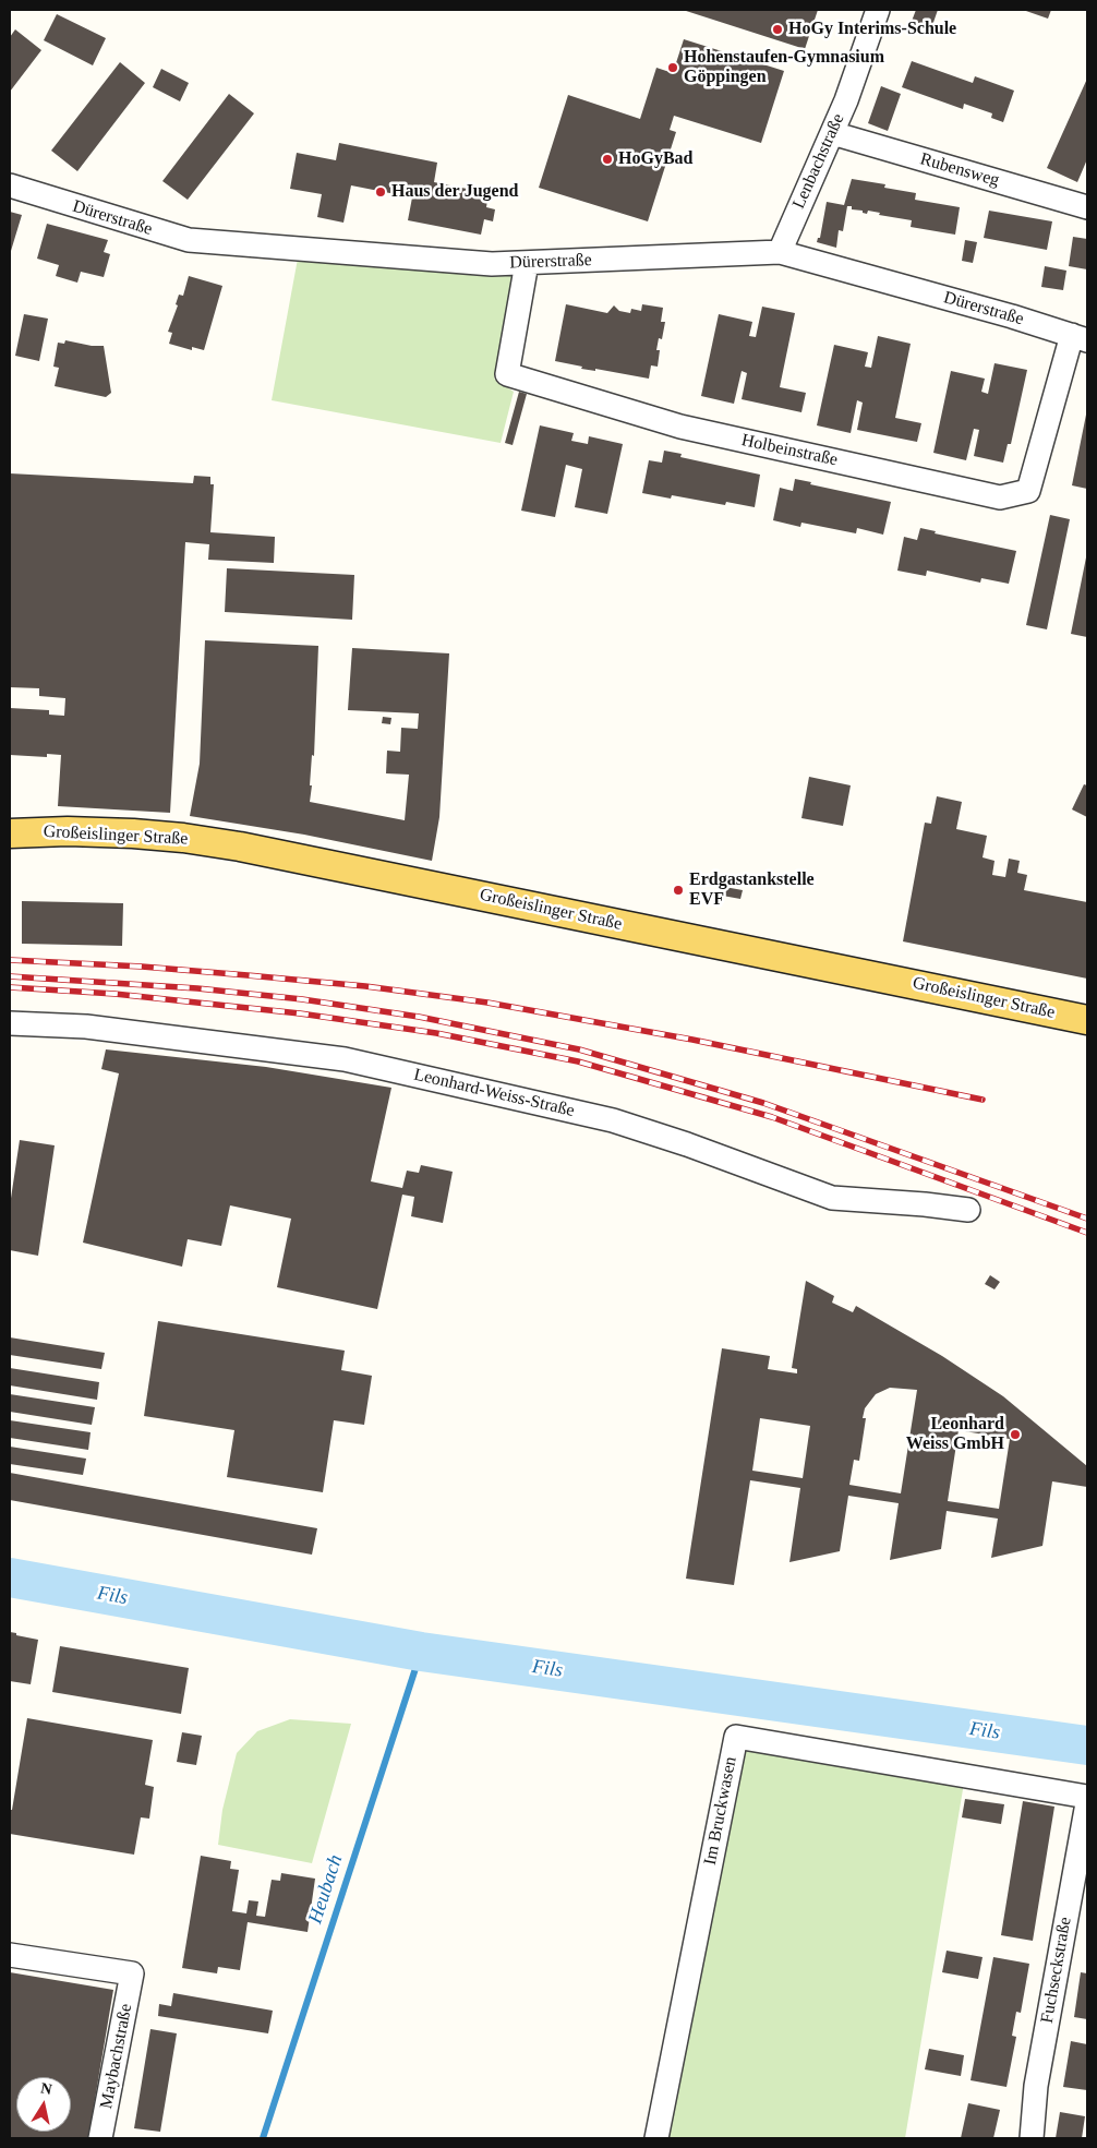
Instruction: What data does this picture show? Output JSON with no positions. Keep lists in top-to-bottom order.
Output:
{
  "streets": {
    "main road": ["Großeislinger Straße"],
    "street": [
      "Lenbachstraße",
      "Rubensweg",
      "Dürerstraße",
      "Holbeinstraße",
      "Leonhard-Weiss-Straße",
      "Im Bruckwasen",
      "Fuchseckstraße",
      "Maybachstraße"
    ]
  },
  "crossings": [
    ["Lenbachstraße", "Rubensweg"],
    ["Lenbachstraße", "Dürerstraße"],
    ["Dürerstraße", "Holbeinstraße"]
  ],
  "water": ["Fils", "Heubach"],
  "places": [
    "HoGy Interims-Schule",
    "Hohenstaufen-Gymnasium Göppingen",
    "HoGyBad",
    "Haus der Jugend",
    "Erdgastankstelle EVF",
    "Leonhard Weiss GmbH"
  ],
  "north": "top"
}
